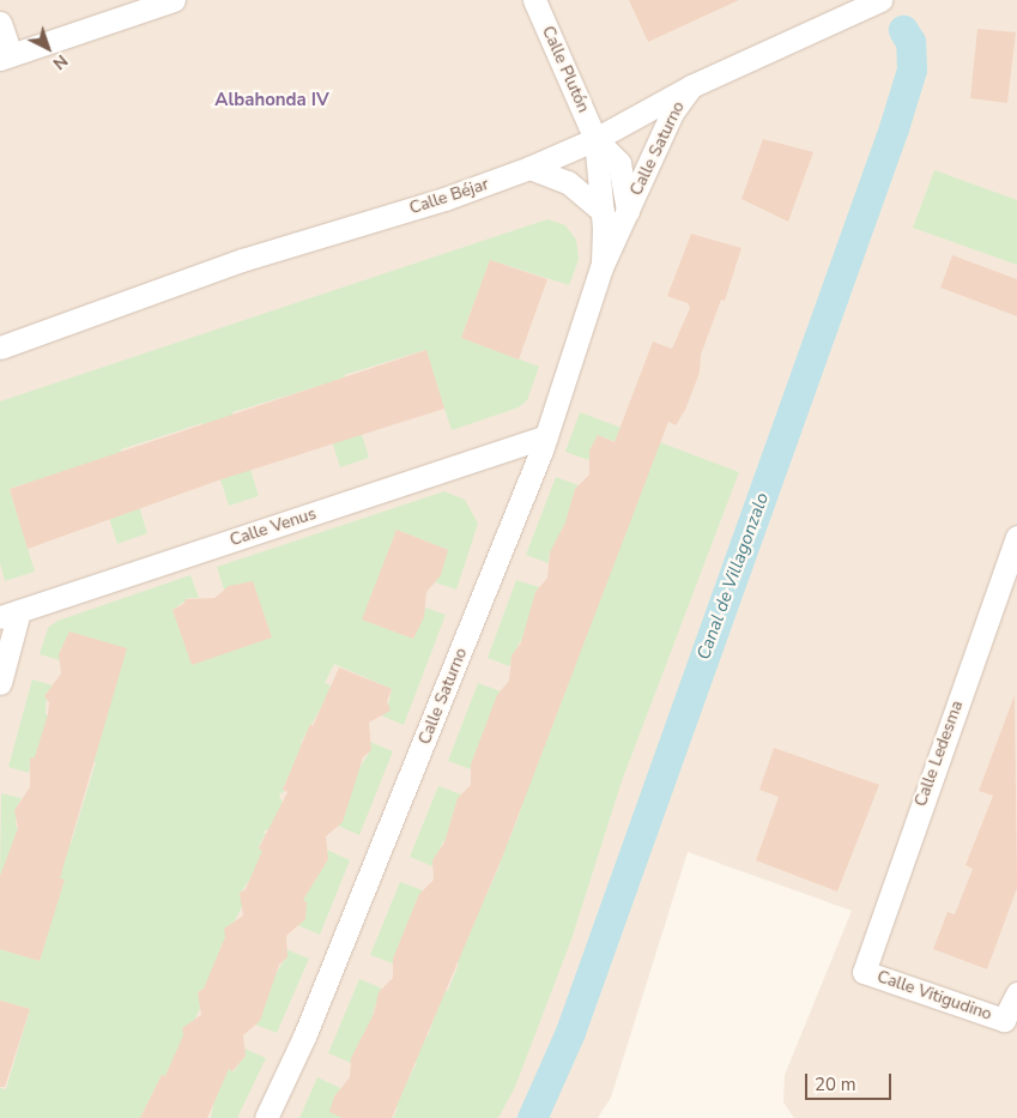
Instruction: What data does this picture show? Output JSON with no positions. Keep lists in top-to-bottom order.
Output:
{
  "streets": {
    "street": [
      "Calle Plutón",
      "Calle Saturno",
      "Calle Béjar",
      "Calle Venus",
      "Calle Ledesma",
      "Calle Vitigudino"
    ]
  },
  "crossings": [
    ["Calle Plutón", "Calle Saturno"],
    ["Calle Plutón", "Calle Béjar"],
    ["Calle Saturno", "Calle Béjar"],
    ["Calle Saturno", "Calle Venus"],
    ["Calle Ledesma", "Calle Vitigudino"]
  ],
  "districts": ["Albahonda IV"],
  "water": ["Canal de Villagonzalo"],
  "scale_bar": "20 m",
  "north": "bottom right"
}
